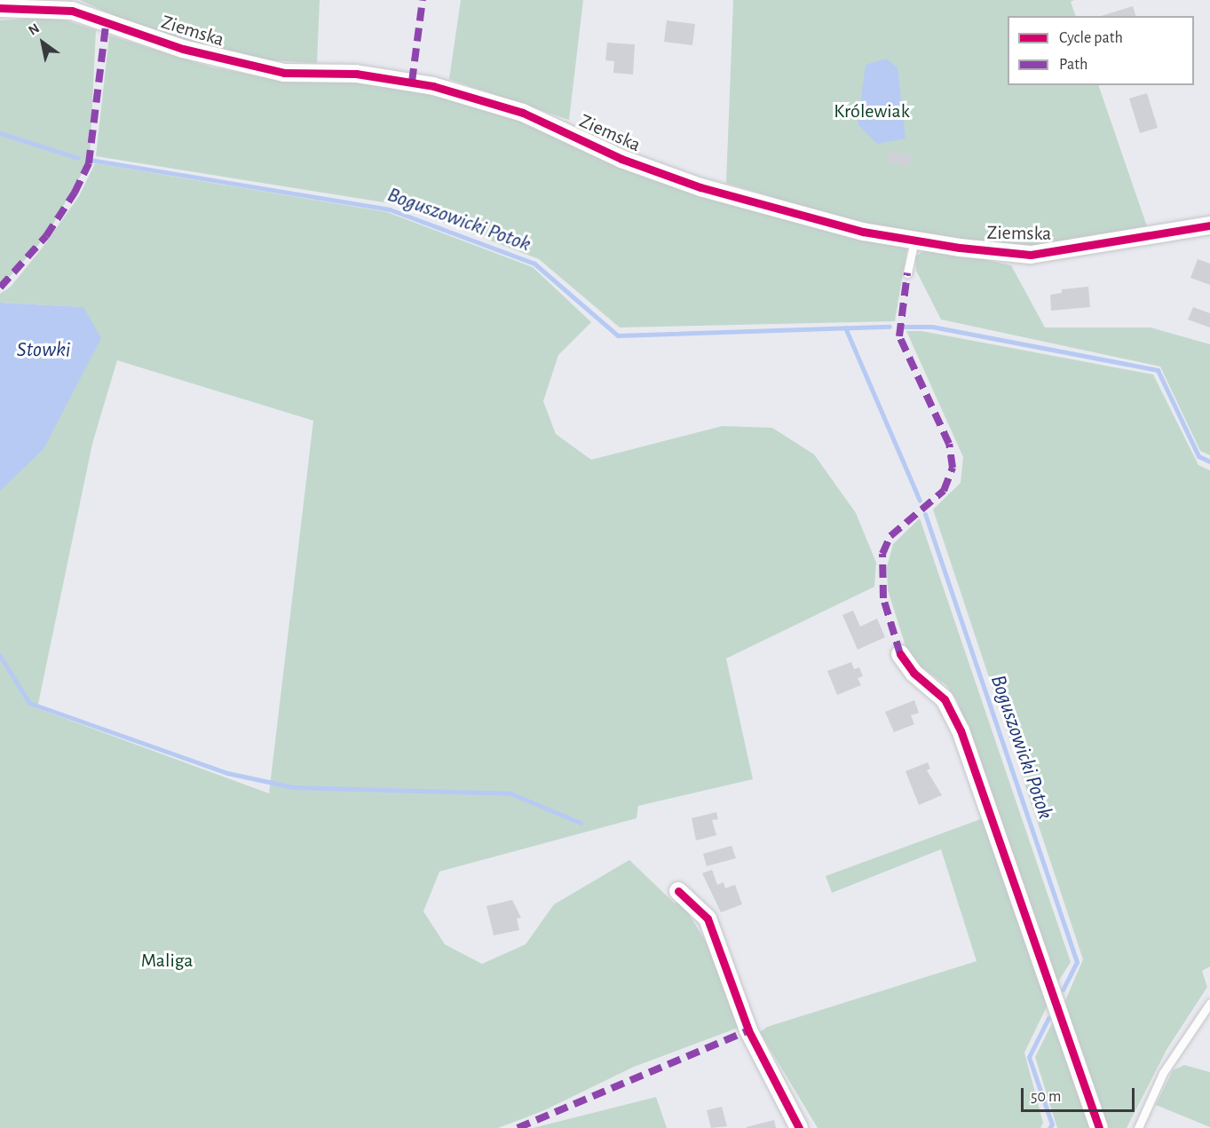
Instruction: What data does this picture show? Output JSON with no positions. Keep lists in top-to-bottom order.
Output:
{
  "streets": {
    "street": ["Ziemska"]
  },
  "water": ["Boguszowicki Potok", "Stowki"],
  "parks": ["Królewiak", "Maliga"],
  "legend": ["Cycle path", "Path"],
  "scale_bar": "50 m",
  "north": "top left"
}
